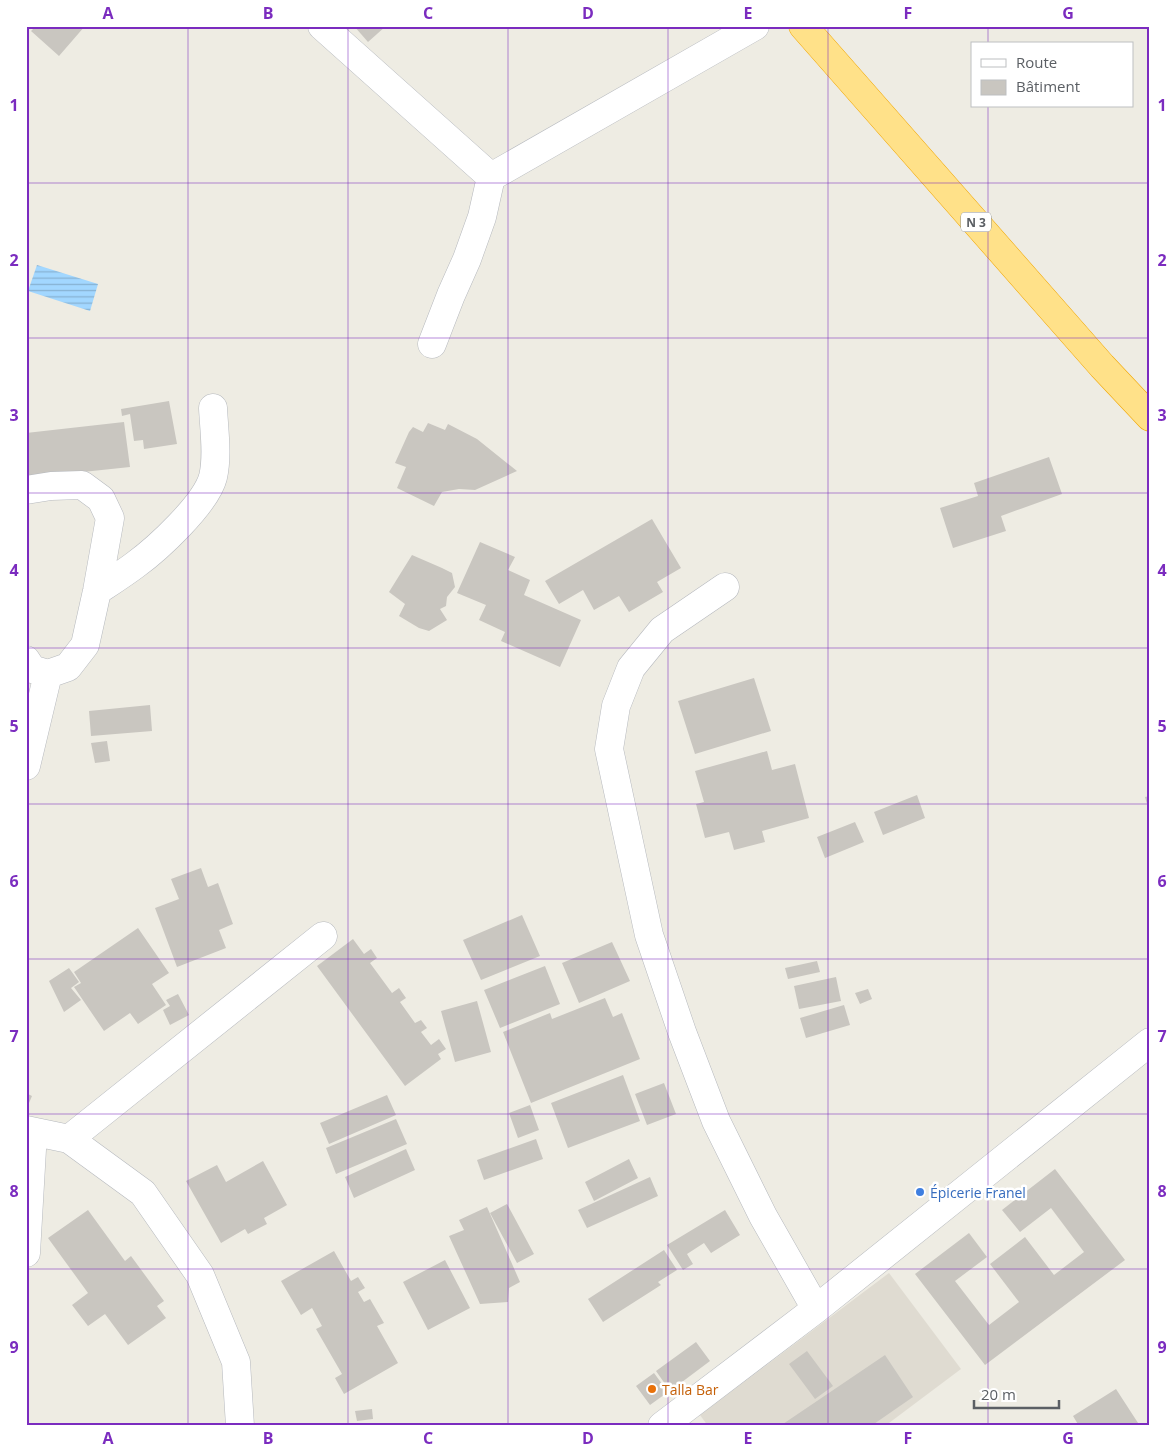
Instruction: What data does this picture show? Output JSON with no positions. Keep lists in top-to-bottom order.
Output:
{
  "streets": {
    "highway": ["N 3"]
  },
  "places": ["Épicerie Franel", "Talla Bar"],
  "legend": ["Route", "Bâtiment"],
  "scale_bar": "20 m",
  "grid": {
    "columns": [
      "A",
      "B",
      "C",
      "D",
      "E",
      "F",
      "G"
    ],
    "rows": [
      "1",
      "2",
      "3",
      "4",
      "5",
      "6",
      "7",
      "8",
      "9"
    ]
  }
}
